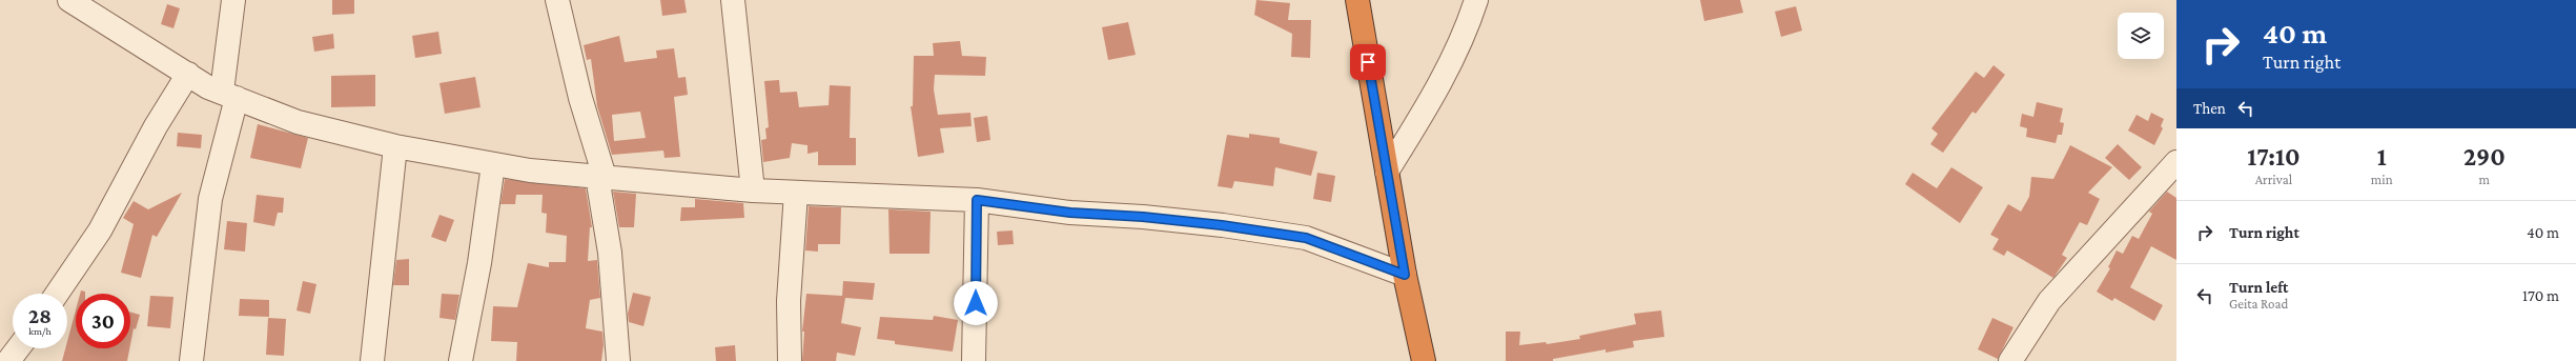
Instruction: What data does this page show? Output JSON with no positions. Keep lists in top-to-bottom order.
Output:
{
  "page": {
    "turn": ["40 m", "Turn right"],
    "then": "Then",
    "eta": [
      "17:10",
      "Arrival",
      "1",
      "min",
      "290",
      "m"
    ],
    "list": [
      {
        "name": "Turn right",
        "value": "40 m"
      },
      {
        "name": "Turn left",
        "note": "Geita Road",
        "value": "170 m"
      }
    ],
    "speed": "28 km/h",
    "limit": "30"
  }
}
